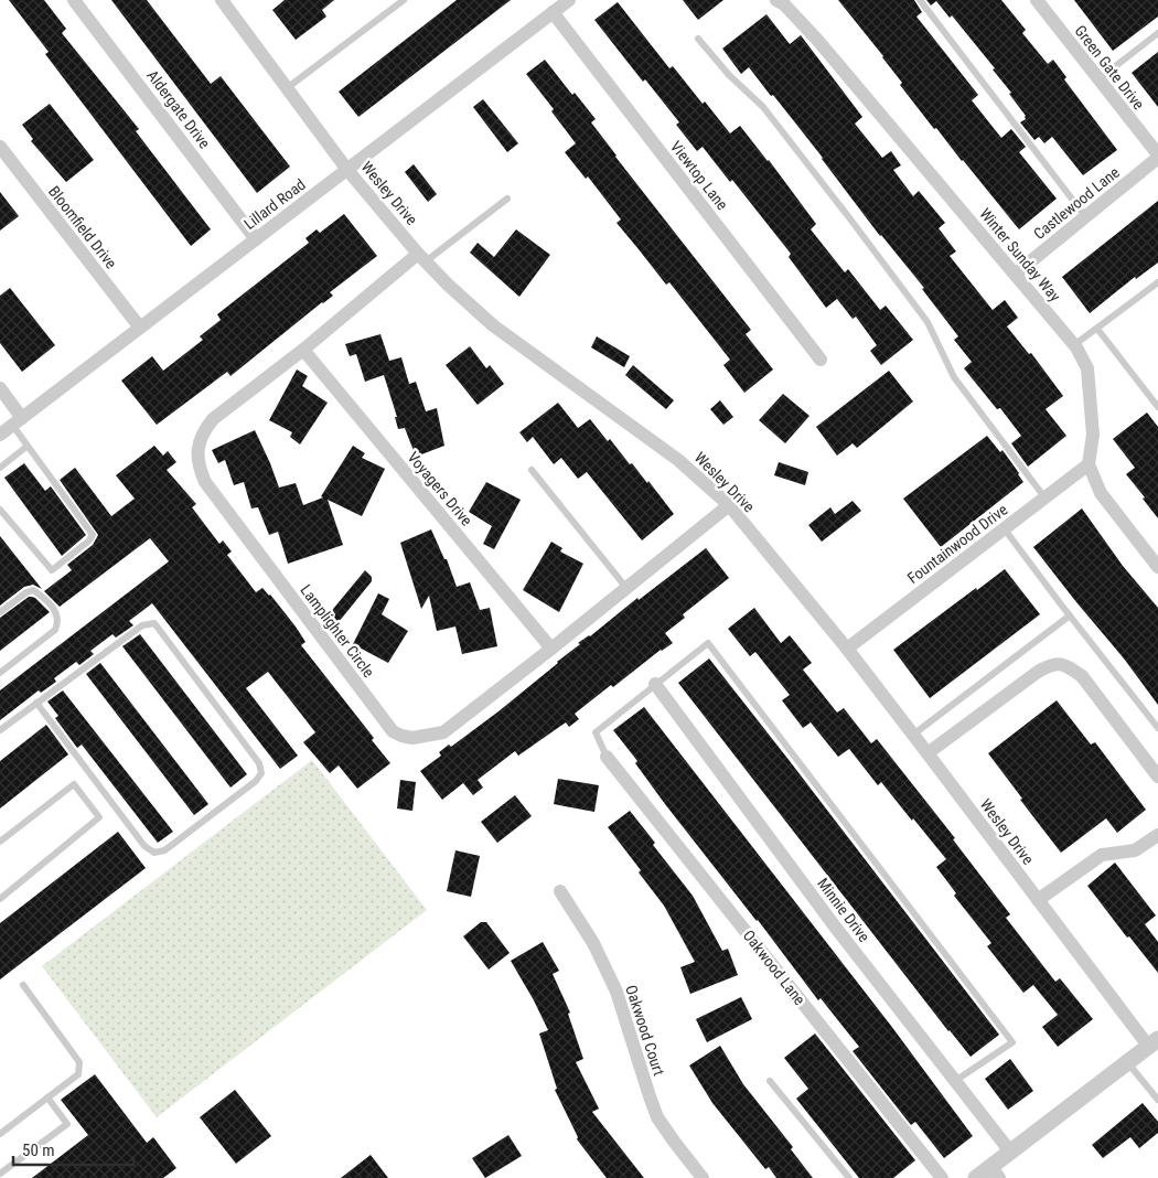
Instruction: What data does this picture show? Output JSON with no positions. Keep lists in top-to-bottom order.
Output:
{
  "streets": {
    "street": [
      "Green Gate Drive",
      "Aldergate Drive",
      "Viewtop Lane",
      "Wesley Drive",
      "Castlewood Lane",
      "Lillard Road",
      "Bloomfield Drive",
      "Winter Sunday Way",
      "Voyagers Drive",
      "Fountainwood Drive",
      "Lamplighter Circle",
      "Minnie Drive",
      "Oakwood Lane",
      "Oakwood Court"
    ]
  },
  "crossings": [
    ["Green Gate Drive", "Castlewood Lane"],
    ["Aldergate Drive", "Lillard Road"],
    ["Viewtop Lane", "Lillard Road"],
    ["Wesley Drive", "Lillard Road"],
    ["Wesley Drive", "Fountainwood Drive"],
    ["Wesley Drive", "Lamplighter Circle"],
    ["Castlewood Lane", "Winter Sunday Way"],
    ["Lillard Road", "Bloomfield Drive"],
    ["Winter Sunday Way", "Fountainwood Drive"],
    ["Voyagers Drive", "Lamplighter Circle"]
  ],
  "scale_bar": "50 m"
}
